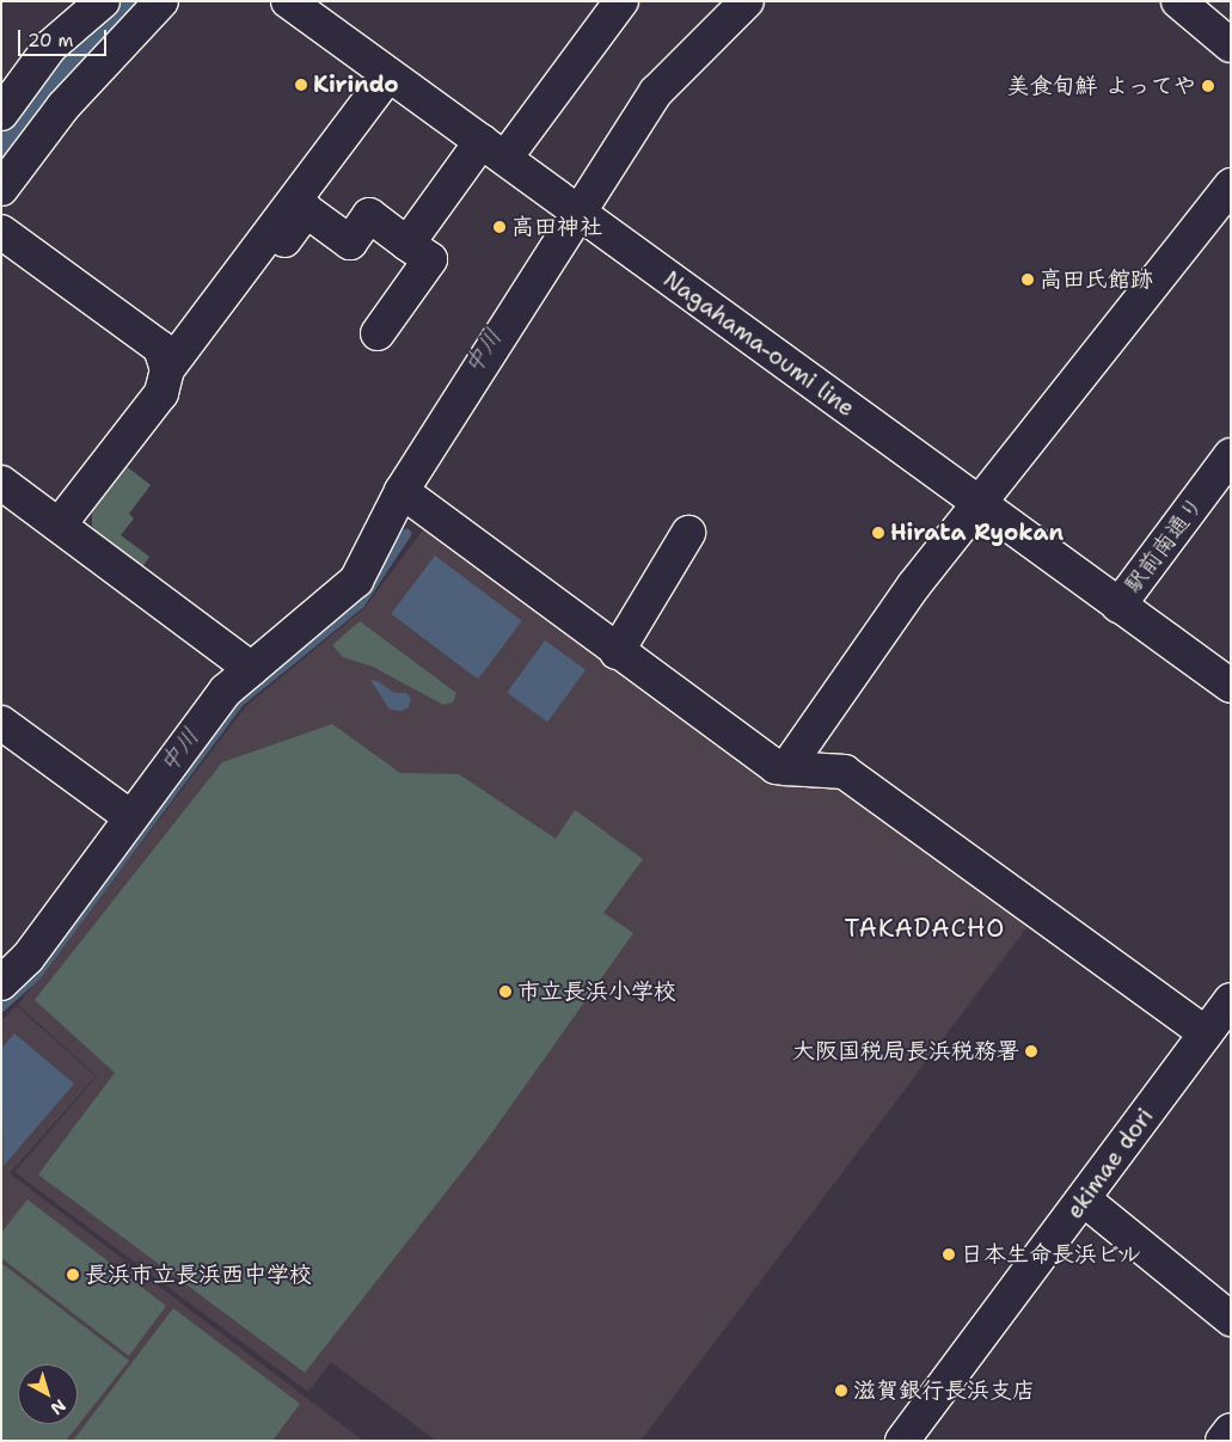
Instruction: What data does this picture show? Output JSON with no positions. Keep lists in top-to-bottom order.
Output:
{
  "streets": {
    "street": ["Nagahama-oumi line", "駅前南通り", "ekimae dori"]
  },
  "crossings": [
    ["Nagahama-oumi line", "駅前南通り"]
  ],
  "districts": ["TAKADACHO"],
  "water": ["中川"],
  "places": [
    "Kirindo",
    "美食旬鮮 よってや",
    "高田神社",
    "高田氏館跡",
    "Hirata Ryokan",
    "市立長浜小学校",
    "大阪国税局長浜税務署",
    "日本生命長浜ビル",
    "長浜市立長浜西中学校",
    "滋賀銀行長浜支店"
  ],
  "scale_bar": "20 m",
  "north": "bottom right"
}
